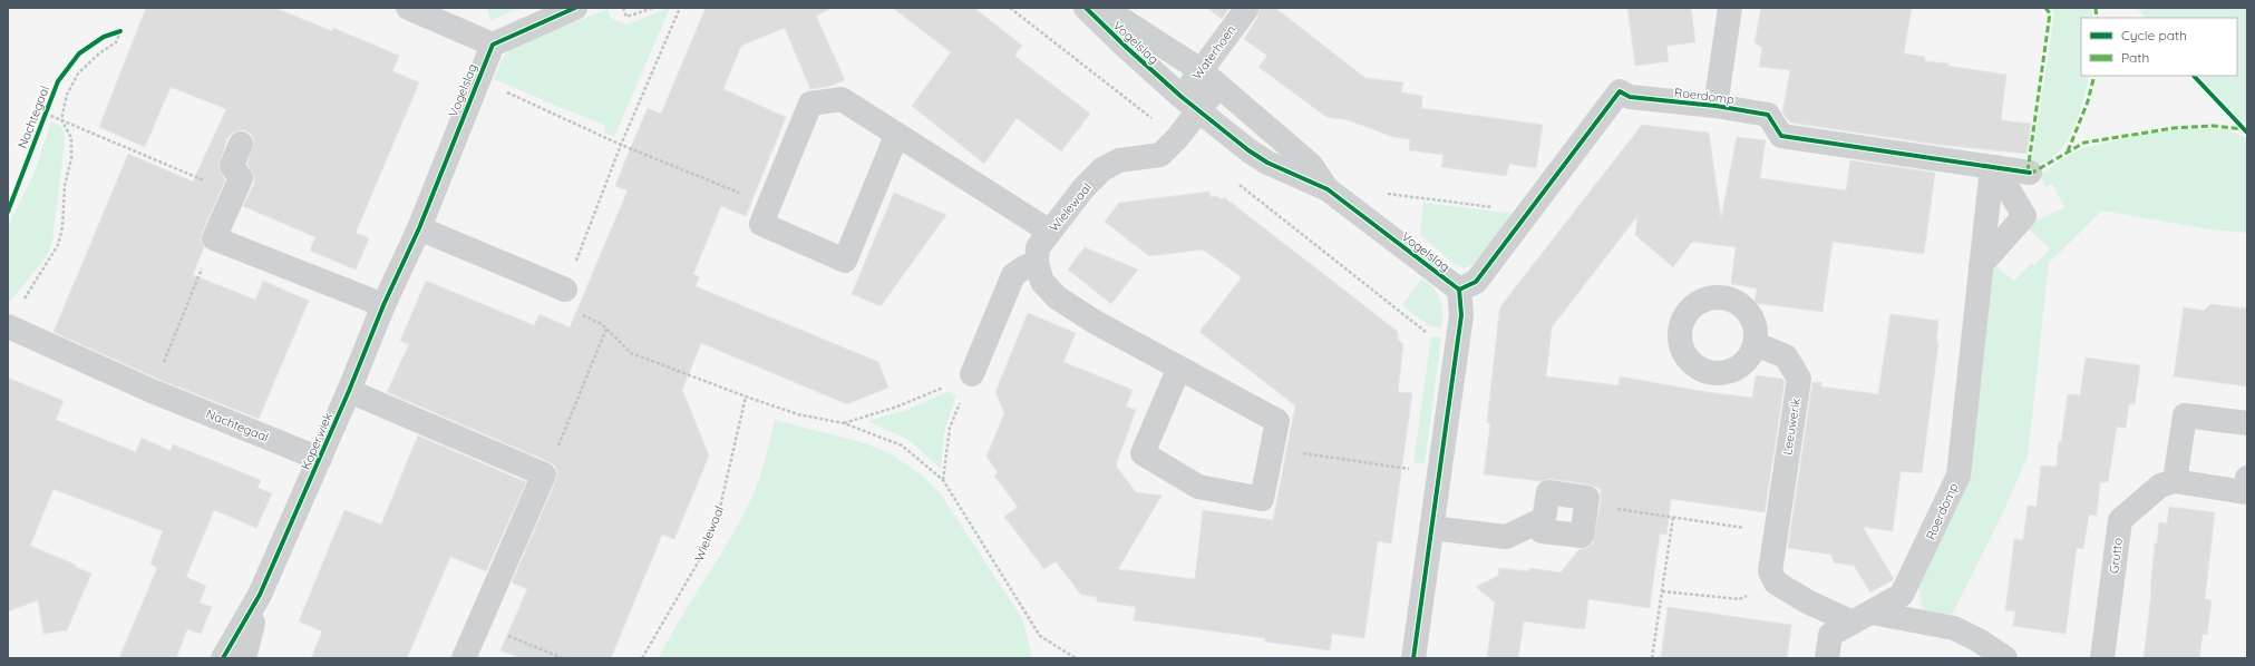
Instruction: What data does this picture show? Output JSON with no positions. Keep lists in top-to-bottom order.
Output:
{
  "streets": {
    "street": [
      "Vogelslag",
      "Waterhoen",
      "Roerdomp",
      "Nachtegaal",
      "Wielewaal",
      "Leeuwerik",
      "Koperwiek",
      "Grutto"
    ]
  },
  "crossings": [
    ["Vogelslag", "Waterhoen"],
    ["Vogelslag", "Roerdomp"],
    ["Vogelslag", "Wielewaal"],
    ["Vogelslag", "Koperwiek"],
    ["Waterhoen", "Wielewaal"],
    ["Nachtegaal", "Koperwiek"]
  ],
  "legend": ["Cycle path", "Path"]
}
